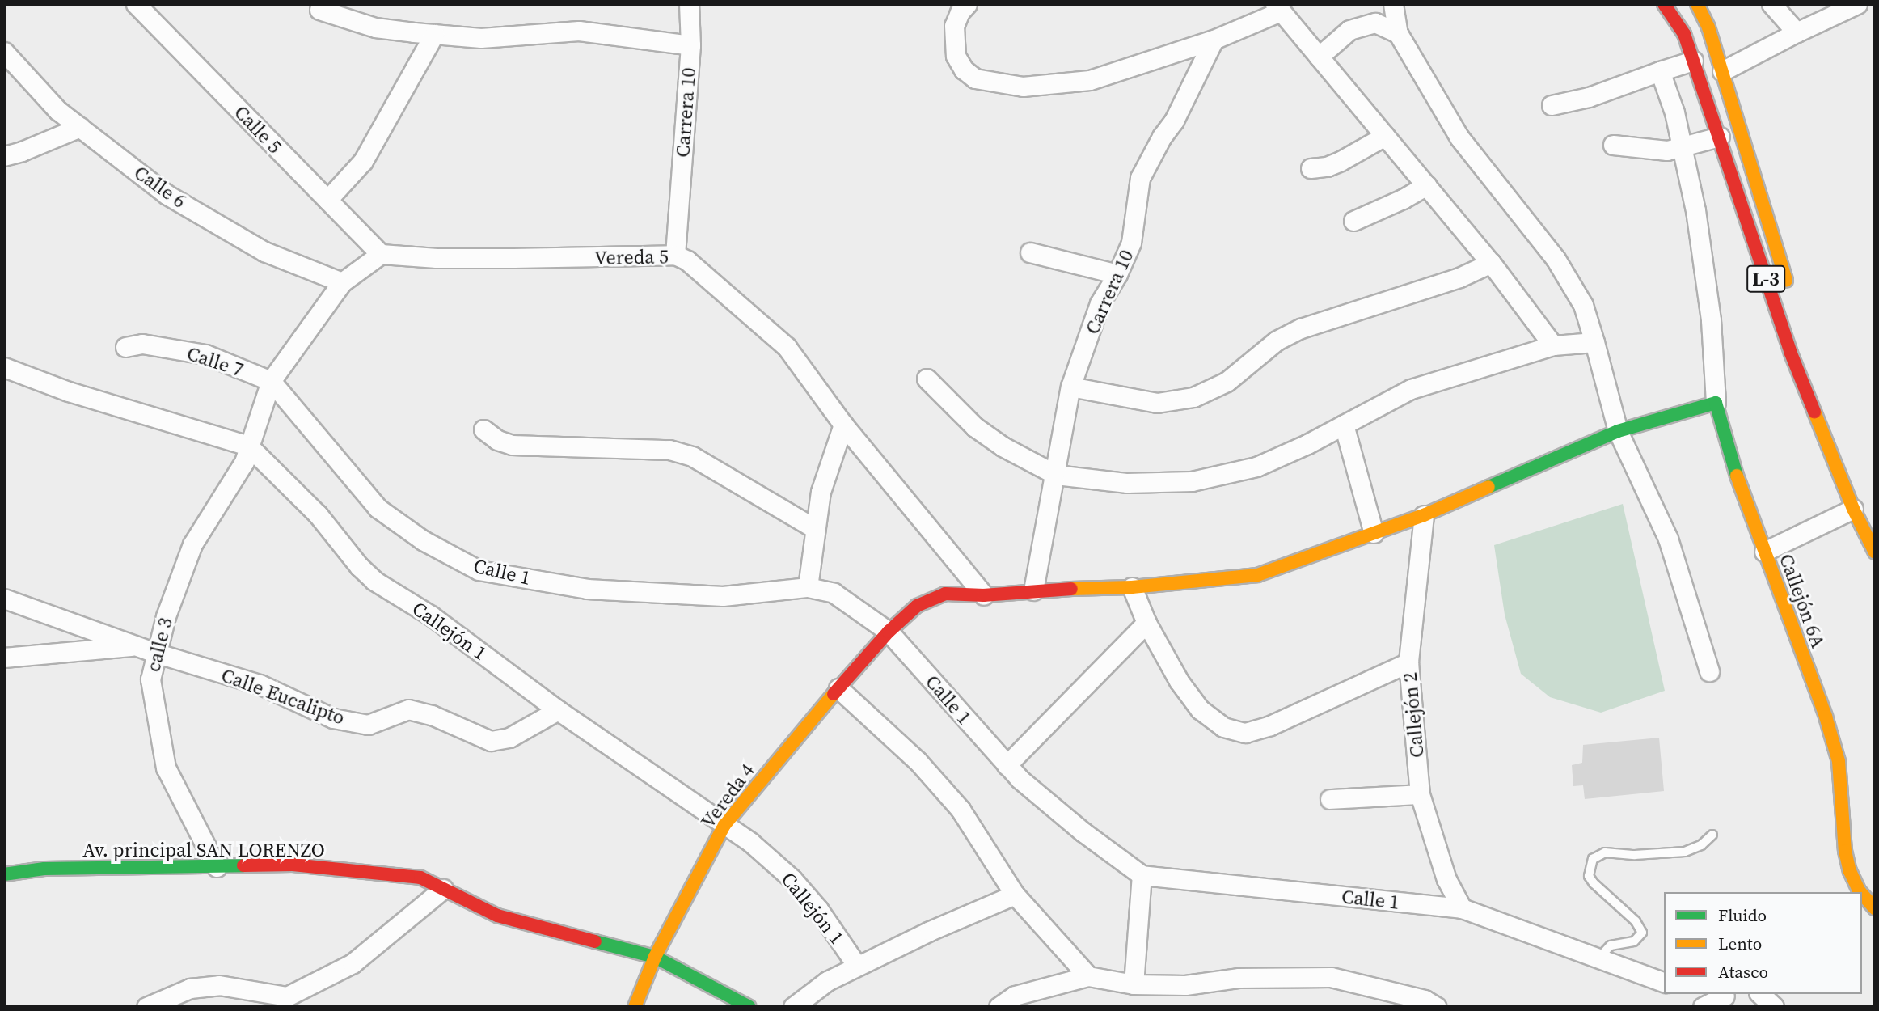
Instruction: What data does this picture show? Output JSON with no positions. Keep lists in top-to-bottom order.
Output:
{
  "streets": {
    "street": [
      "Carrera 10",
      "Calle 5",
      "Calle 6",
      "Vereda 5",
      "L-3",
      "Calle 7",
      "Calle 1",
      "Callejón 6A",
      "Callejón 1",
      "calle 3",
      "Calle Eucalipto",
      "Callejón 2",
      "Vereda 4",
      "Av. principal SAN LORENZO"
    ]
  },
  "crossings": [
    ["Carrera 10", "Vereda 5"],
    ["Carrera 10", "Vereda 4"],
    ["Calle 5", "Vereda 5"],
    ["Vereda 5", "Vereda 4"],
    ["Calle 7", "Calle 1"],
    ["Calle 1", "Callejón 2"],
    ["Calle 1", "Vereda 4"],
    ["Callejón 1", "calle 3"],
    ["Callejón 1", "Calle Eucalipto"],
    ["Callejón 1", "Vereda 4"],
    ["calle 3", "Calle Eucalipto"],
    ["calle 3", "Av. principal SAN LORENZO"],
    ["Callejón 2", "Vereda 4"],
    ["Vereda 4", "Av. principal SAN LORENZO"]
  ],
  "legend": ["Fluido", "Lento", "Atasco"]
}
